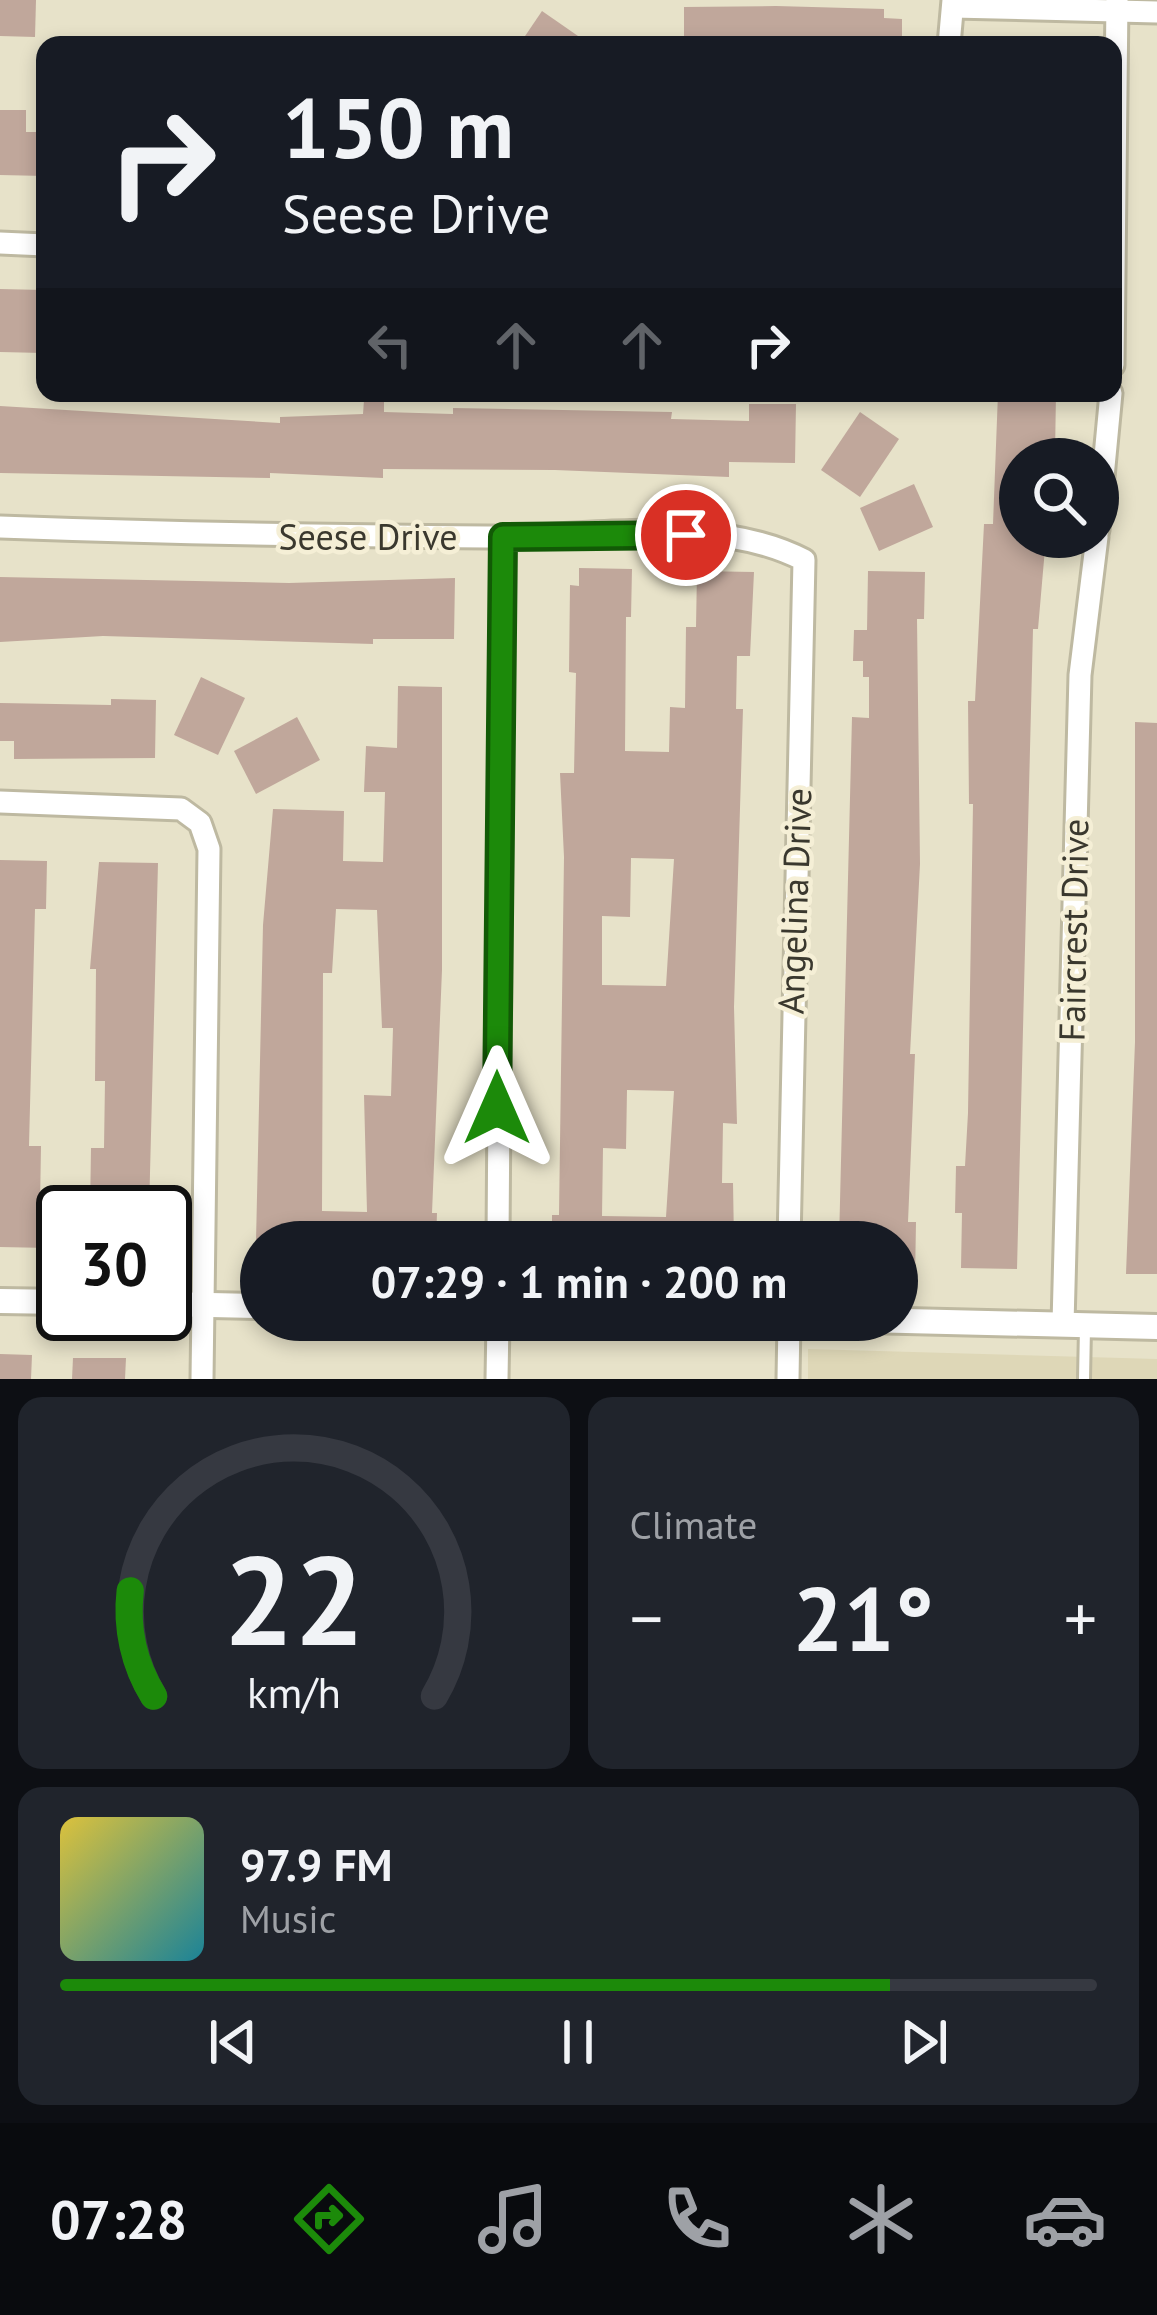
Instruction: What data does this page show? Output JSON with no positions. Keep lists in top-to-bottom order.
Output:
{
  "streets": {
    "street": ["Seese Drive", "Angelina Drive", "Faircrest Drive"]
  },
  "crossings": [
    ["Seese Drive", "Angelina Drive"]
  ],
  "page": {
    "turn": ["150 m", "Seese Drive"],
    "limit": "30",
    "trip": "07:29 · 1 min · 200 m",
    "tile": "Climate",
    "heat": ["−", "21°", "+"],
    "song": ["97.9 FM", "Music"],
    "tabs": "07:28",
    "gauge": ["22", "km/h"]
  }
}
